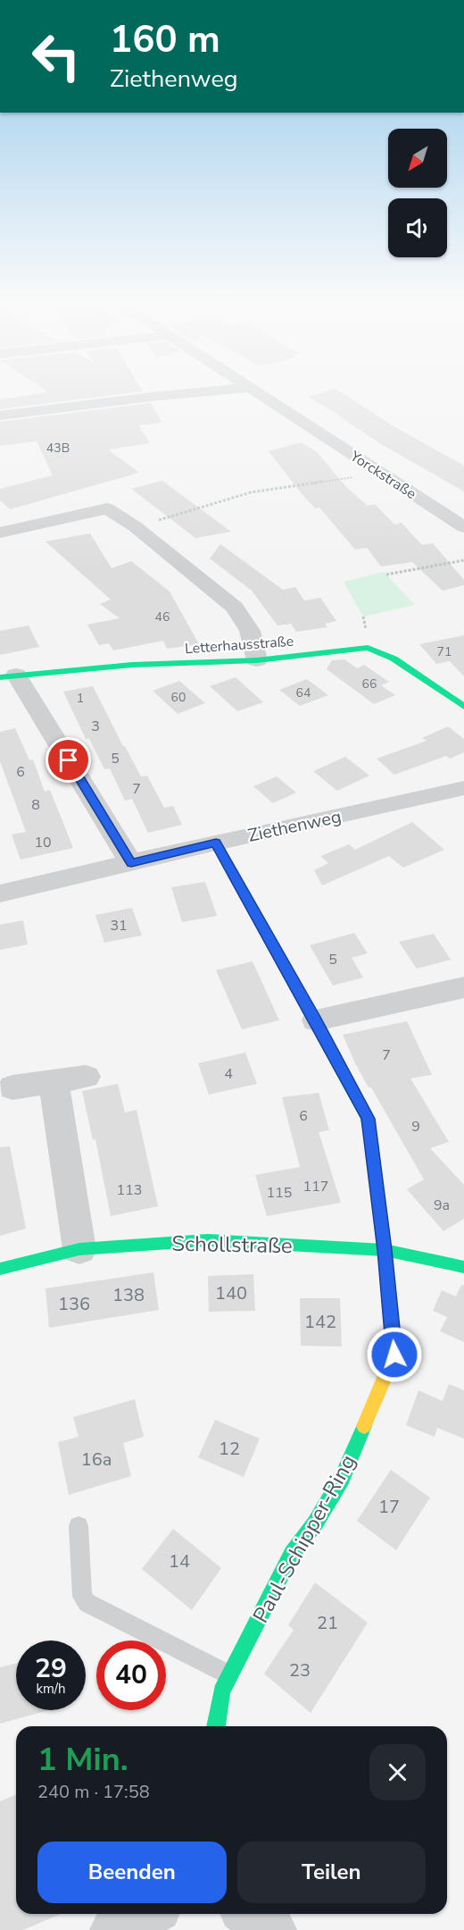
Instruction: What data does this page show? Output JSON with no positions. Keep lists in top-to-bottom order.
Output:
{
  "streets": {
    "street": [
      "Yorckstraße",
      "Letterhausstraße",
      "Ziethenweg",
      "Schollstraße",
      "Paul-Schipper-Ring"
    ]
  },
  "crossings": [
    ["Ziethenweg", "Paul-Schipper-Ring"],
    ["Schollstraße", "Paul-Schipper-Ring"]
  ],
  "house_numbers": [
    "43B",
    "46",
    "71",
    "66",
    "64",
    "60",
    "1",
    "3",
    "5",
    "6",
    "7",
    "8",
    "10",
    "31",
    "5",
    "7",
    "4",
    "6",
    "9",
    "117",
    "113",
    "115",
    "9a",
    "140",
    "138",
    "136",
    "142",
    "12",
    "16a",
    "17",
    "14",
    "21",
    "23"
  ],
  "north": "bottom left",
  "page": {
    "turn": ["160 m", "Ziethenweg"],
    "speed": "29 km/h",
    "limit": "40",
    "heading": ["1 Min.", "240 m · 17:58"],
    "buttons": ["Beenden", "Teilen"]
  }
}
